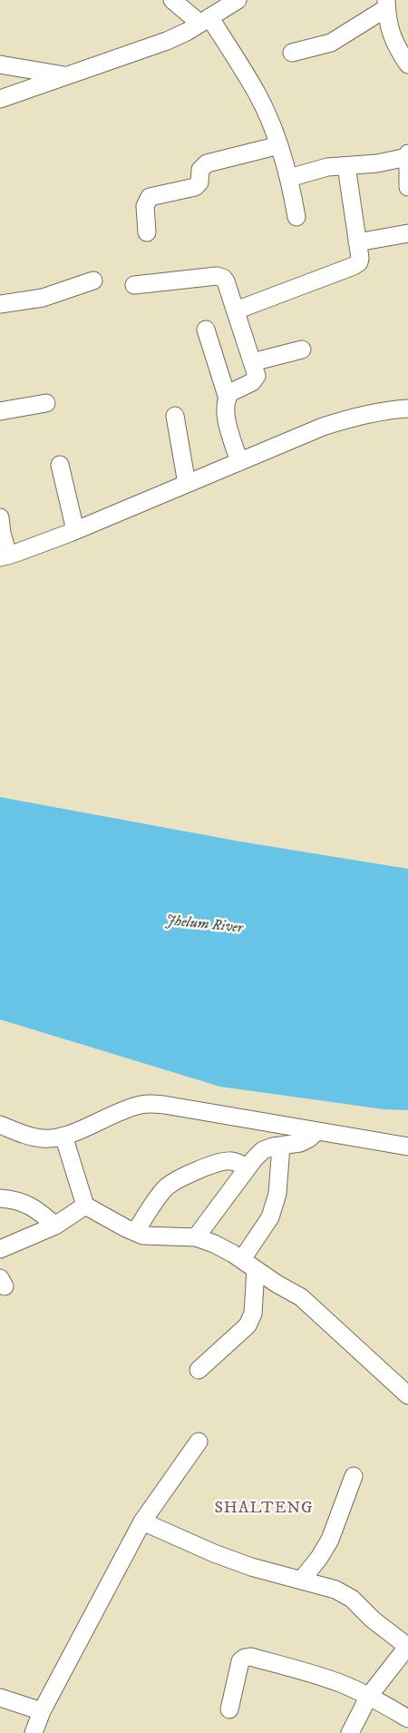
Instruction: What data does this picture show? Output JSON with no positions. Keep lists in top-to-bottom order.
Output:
{
  "districts": ["SHALTENG"],
  "water": ["Jhelum River"]
}
